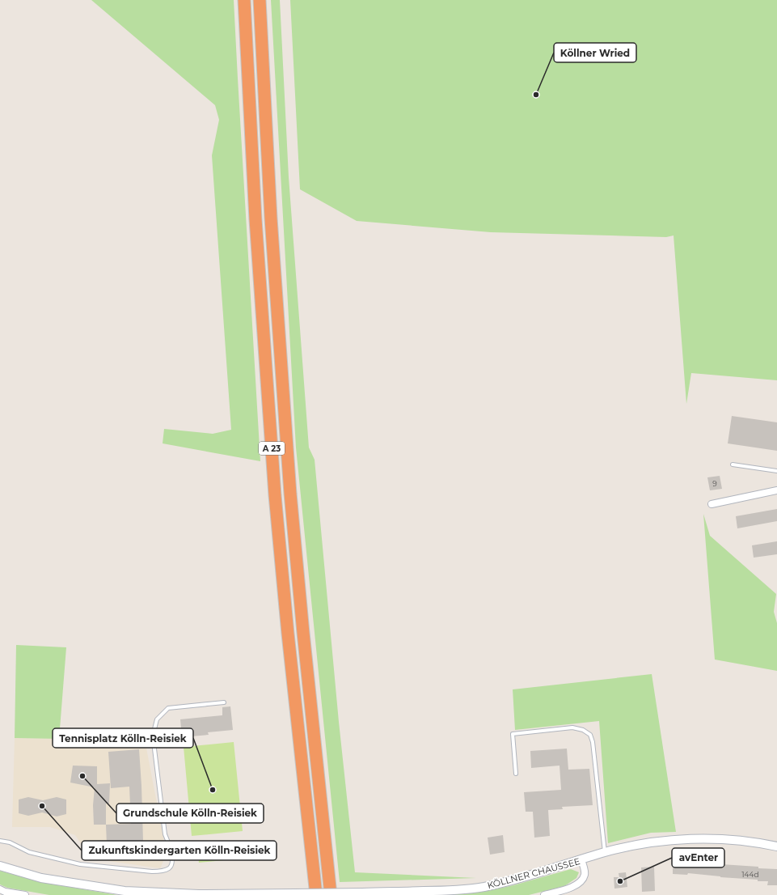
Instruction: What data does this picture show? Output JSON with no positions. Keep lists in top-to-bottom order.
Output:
{
  "streets": {
    "highway": ["A 23"],
    "street": ["KÖLLNER CHAUSSEE"]
  },
  "places": [
    "Köllner Wried",
    "Grundschule Kölln-Reisiek",
    "Tennisplatz Kölln-Reisiek",
    "Zukunftskindergarten Kölln-Reisiek",
    "avEnter"
  ],
  "house_numbers": ["9", "144d"]
}
